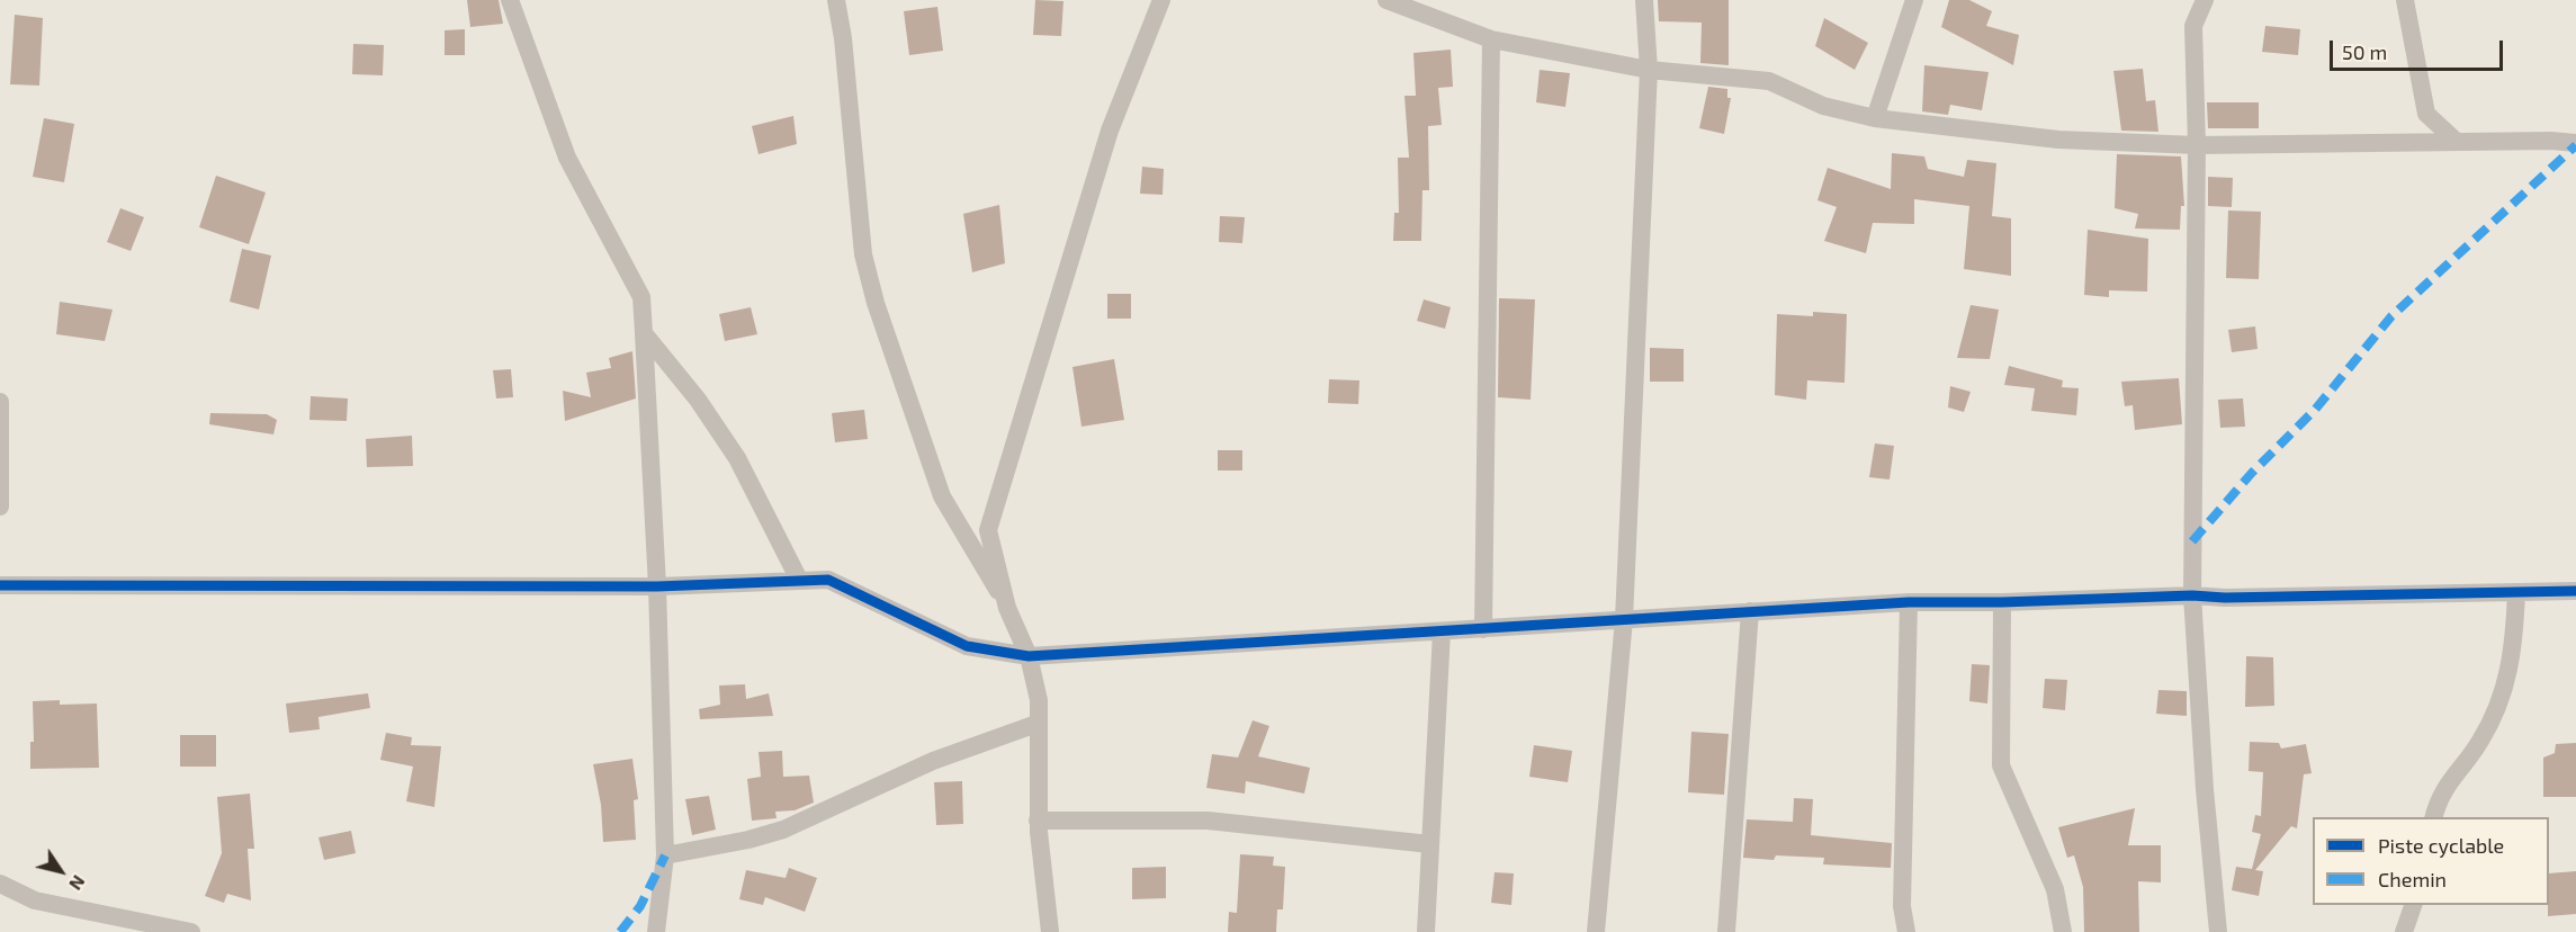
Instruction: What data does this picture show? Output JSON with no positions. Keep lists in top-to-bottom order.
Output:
{
  "legend": ["Piste cyclable", "Chemin"],
  "scale_bar": "50 m",
  "north": "bottom right"
}
